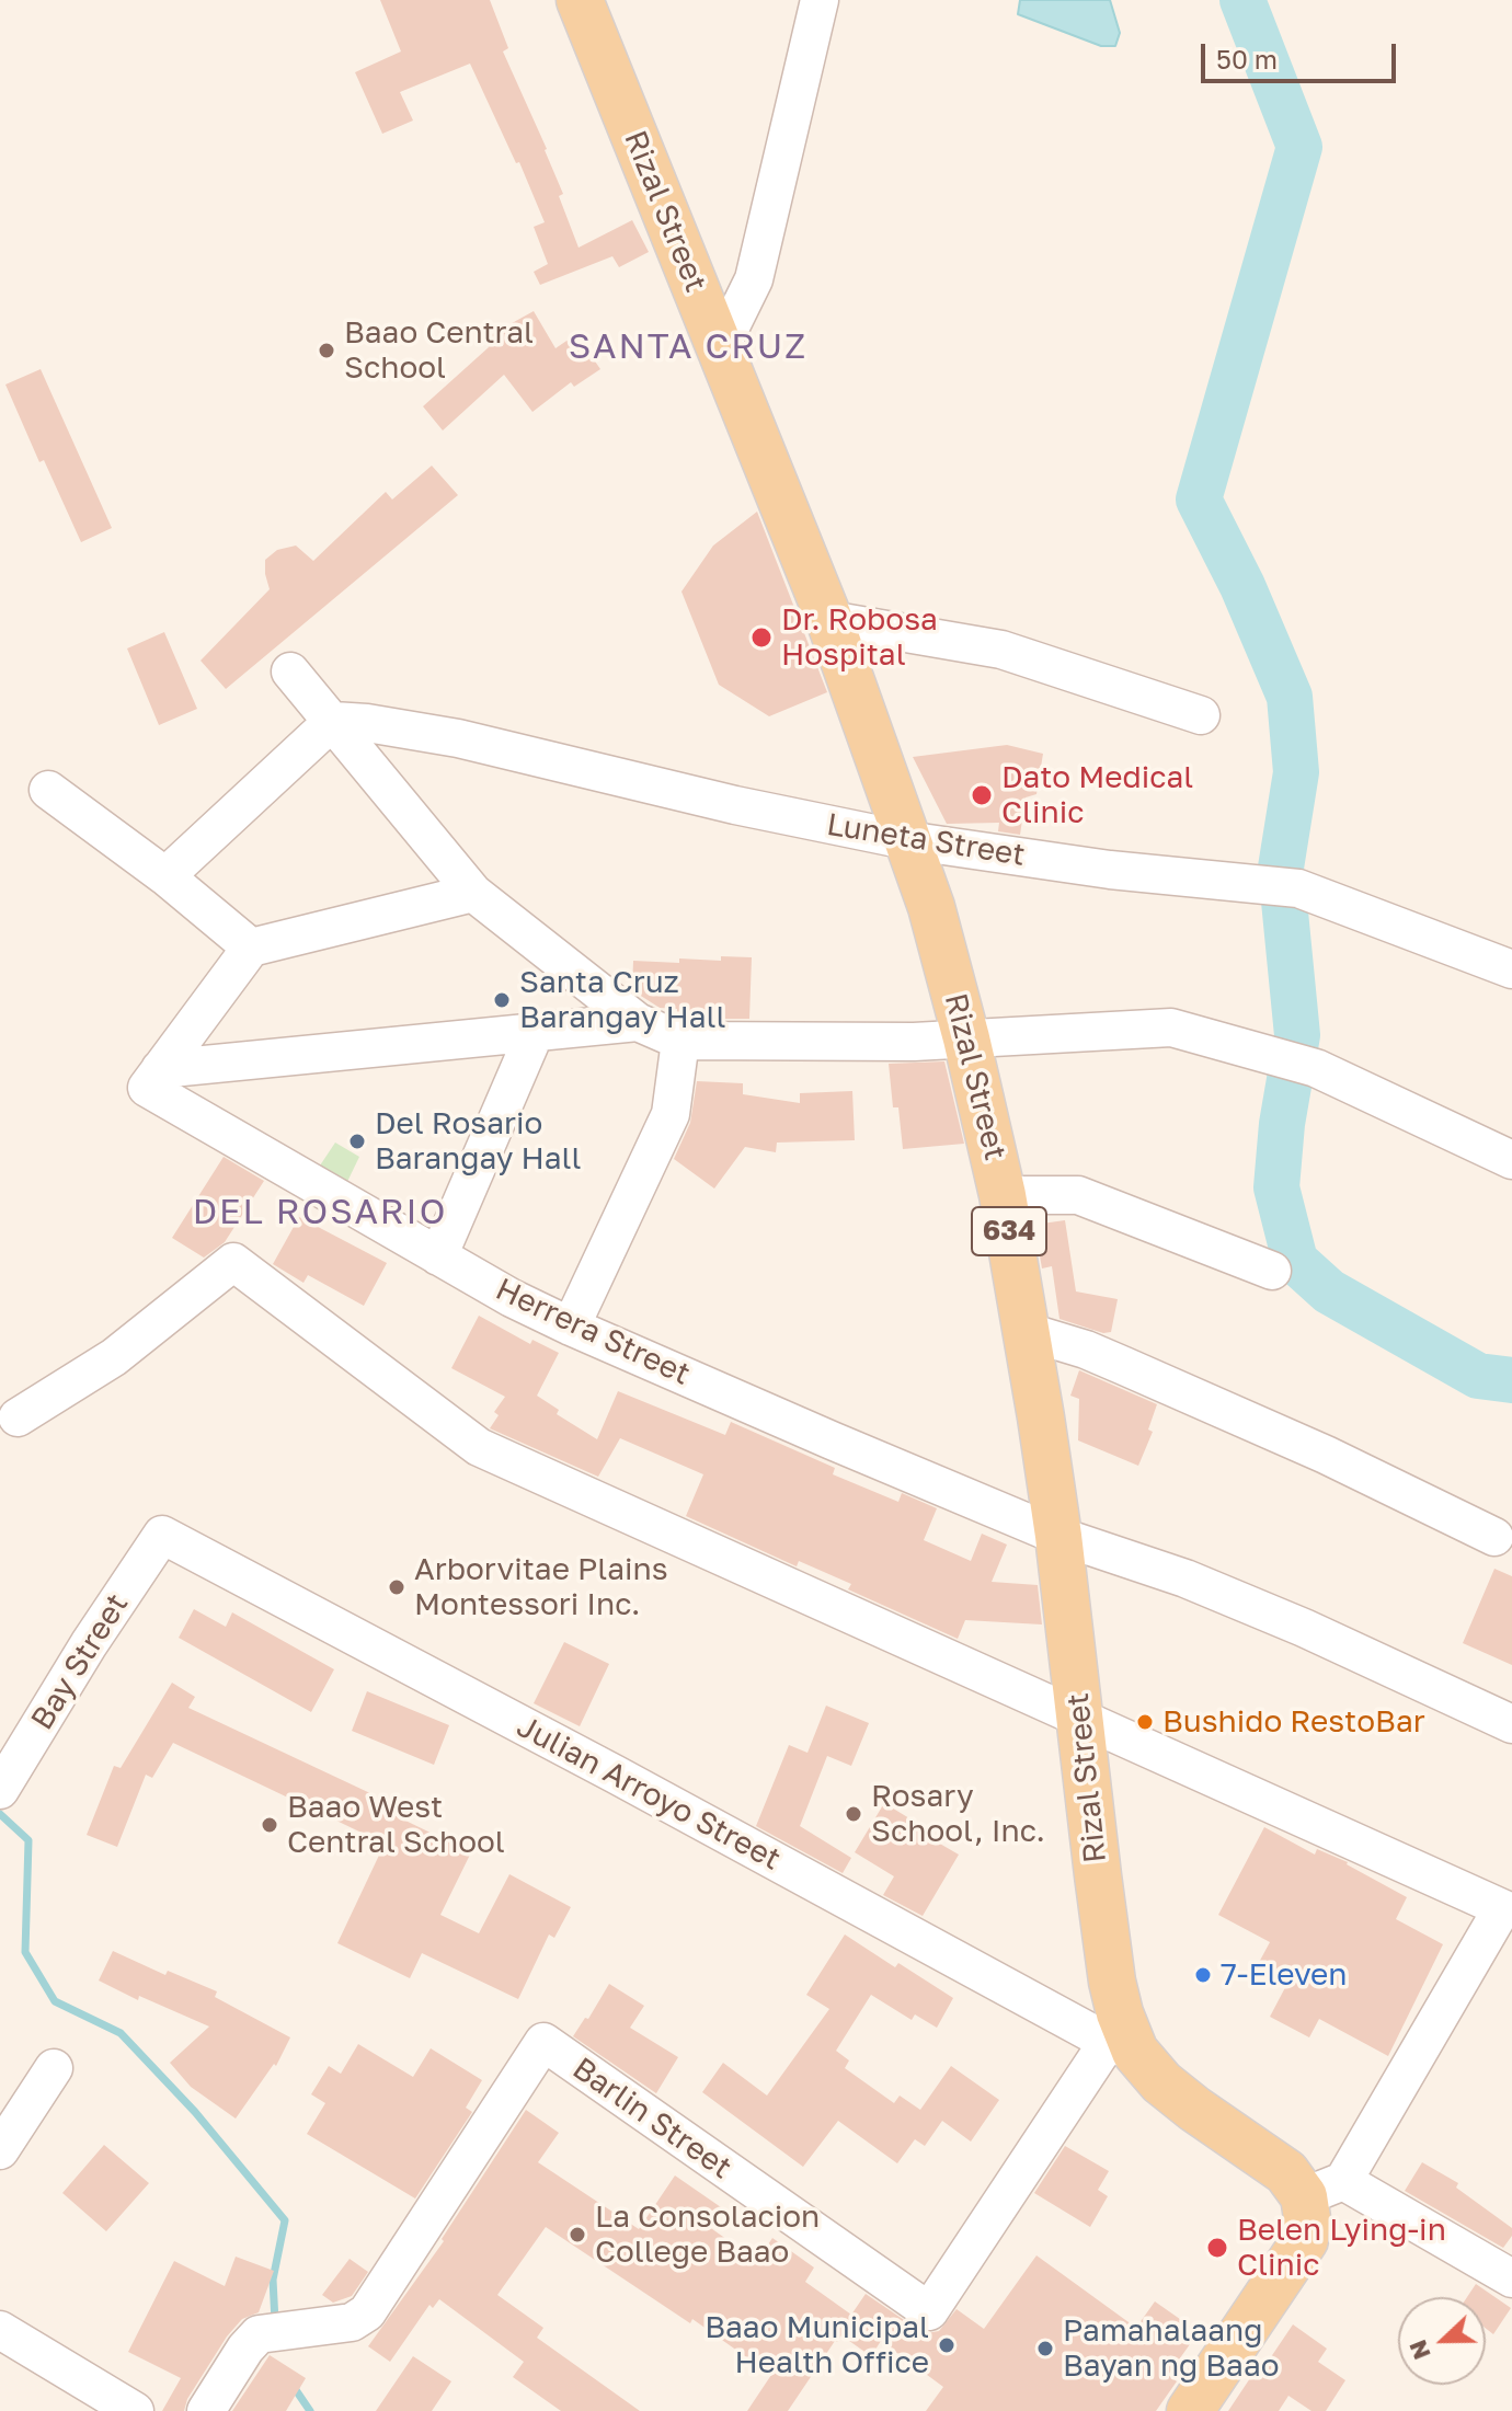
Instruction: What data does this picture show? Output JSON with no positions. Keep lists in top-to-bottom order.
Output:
{
  "streets": {
    "main road": ["Rizal Street", "634"],
    "street": [
      "Luneta Street",
      "Herrera Street",
      "Bay Street",
      "Julian Arroyo Street",
      "Barlin Street"
    ]
  },
  "crossings": [
    ["Rizal Street", "Luneta Street"],
    ["Rizal Street", "Herrera Street"],
    ["Rizal Street", "Julian Arroyo Street"],
    ["Rizal Street", "Barlin Street"],
    ["Bay Street", "Julian Arroyo Street"],
    ["Julian Arroyo Street", "Barlin Street"]
  ],
  "districts": ["SANTA CRUZ", "DEL ROSARIO"],
  "places": [
    "Baao Central School",
    "Dr. Robosa Hospital",
    "Dato Medical Clinic",
    "Santa Cruz Barangay Hall",
    "Del Rosario Barangay Hall",
    "Arborvitae Plains Montessori Inc.",
    "Bushido RestoBar",
    "Rosary School, Inc.",
    "Baao West Central School",
    "7-Eleven",
    "La Consolacion College Baao",
    "Belen Lying-in Clinic",
    "Baao Municipal Health Office",
    "Pamahalaang Bayan ng Baao"
  ],
  "scale_bar": "50 m",
  "north": "left"
}
